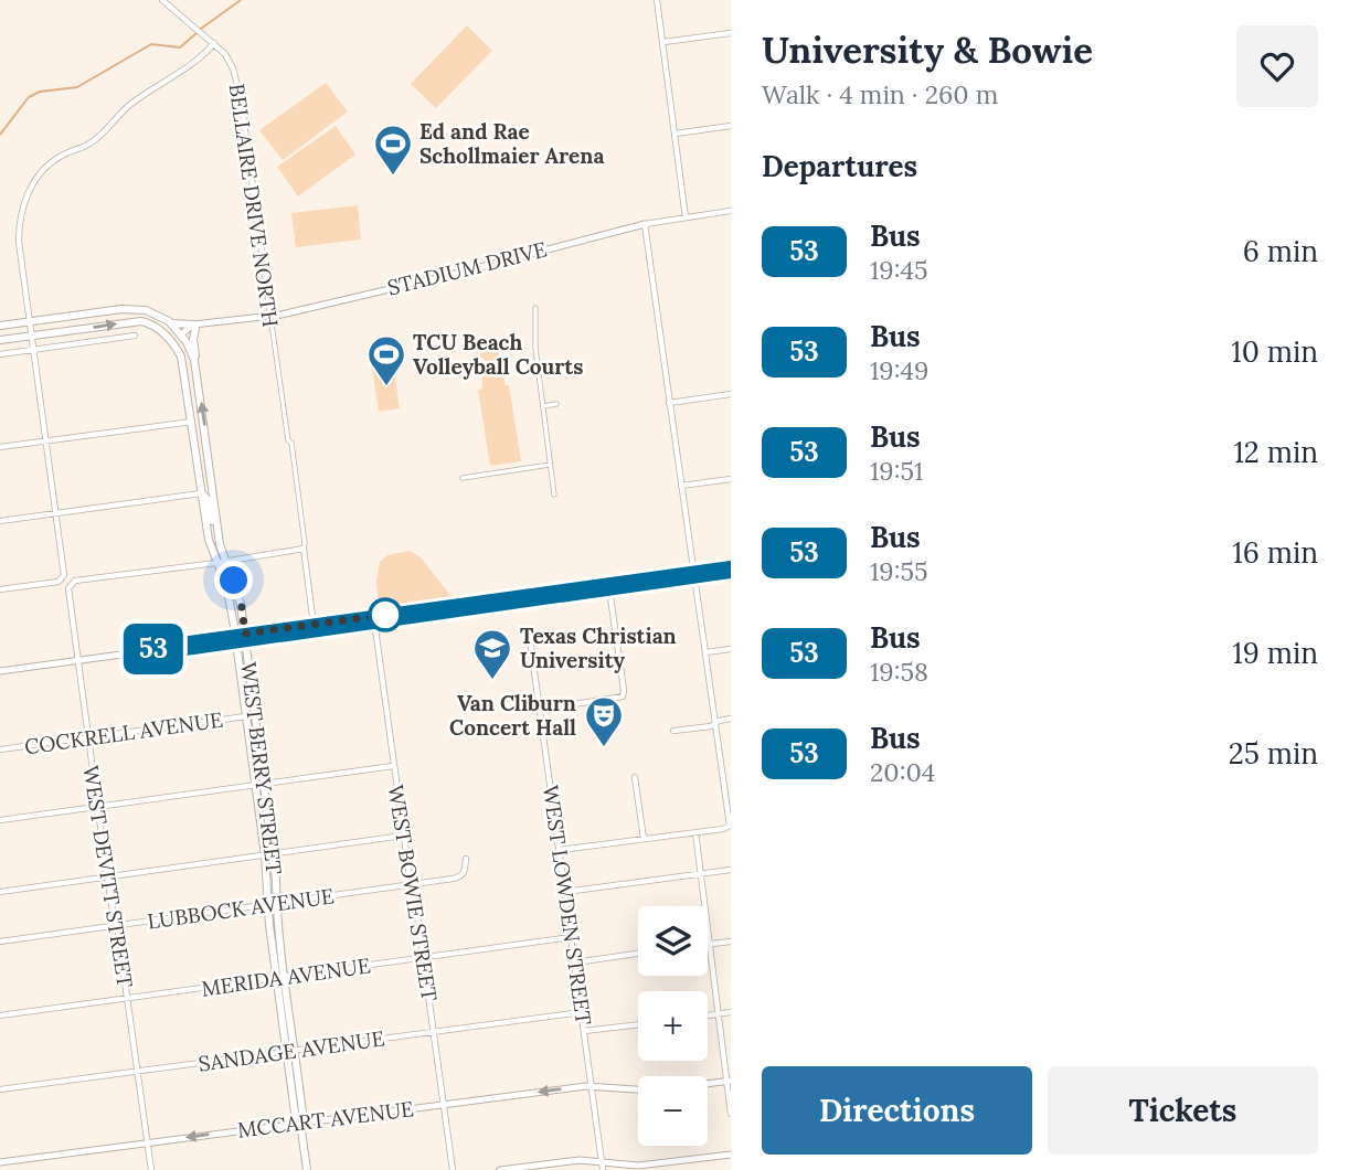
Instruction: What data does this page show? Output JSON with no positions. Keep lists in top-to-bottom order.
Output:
{
  "streets": {
    "main road": ["WEST BERRY STREET"],
    "street": [
      "BELLAIRE DRIVE NORTH",
      "STADIUM DRIVE",
      "COCKRELL AVENUE",
      "WEST DEVITT STREET",
      "WEST BOWIE STREET",
      "WEST LOWDEN STREET",
      "LUBBOCK AVENUE",
      "MERIDA AVENUE",
      "SANDAGE AVENUE",
      "MCCART AVENUE"
    ]
  },
  "crossings": [
    ["BELLAIRE DRIVE NORTH", "STADIUM DRIVE"],
    ["STADIUM DRIVE", "WEST BERRY STREET"],
    ["COCKRELL AVENUE", "WEST BERRY STREET"],
    ["COCKRELL AVENUE", "WEST DEVITT STREET"],
    ["WEST BERRY STREET", "WEST DEVITT STREET"],
    ["WEST BERRY STREET", "LUBBOCK AVENUE"],
    ["WEST BERRY STREET", "MERIDA AVENUE"],
    ["WEST BERRY STREET", "SANDAGE AVENUE"],
    ["WEST BERRY STREET", "MCCART AVENUE"],
    ["WEST DEVITT STREET", "LUBBOCK AVENUE"],
    ["WEST DEVITT STREET", "MERIDA AVENUE"],
    ["WEST DEVITT STREET", "SANDAGE AVENUE"],
    ["WEST DEVITT STREET", "MCCART AVENUE"],
    ["WEST BOWIE STREET", "LUBBOCK AVENUE"],
    ["WEST BOWIE STREET", "MERIDA AVENUE"],
    ["WEST BOWIE STREET", "SANDAGE AVENUE"],
    ["WEST BOWIE STREET", "MCCART AVENUE"],
    ["WEST LOWDEN STREET", "MERIDA AVENUE"],
    ["WEST LOWDEN STREET", "SANDAGE AVENUE"],
    ["WEST LOWDEN STREET", "MCCART AVENUE"]
  ],
  "one_way": ["MCCART AVENUE"],
  "places": {
    "sports": ["Ed and Rae Schollmaier Arena", "TCU Beach Volleyball Courts"],
    "school or university": ["Texas Christian University"],
    "theatre": ["Van Cliburn Concert Hall"]
  },
  "lines": ["bus line 53"],
  "page": {
    "on_map": "53",
    "heading": [
      ["University & Bowie", "Walk · 4 min · 260 m"],
      "Departures"
    ],
    "list": [
      {
        "mark": "53",
        "name": "Bus",
        "note": "19:45",
        "value": "6 min"
      },
      {
        "mark": "53",
        "name": "Bus",
        "note": "19:49",
        "value": "10 min"
      },
      {
        "mark": "53",
        "name": "Bus",
        "note": "19:51",
        "value": "12 min"
      },
      {
        "mark": "53",
        "name": "Bus",
        "note": "19:55",
        "value": "16 min"
      },
      {
        "mark": "53",
        "name": "Bus",
        "note": "19:58",
        "value": "19 min"
      },
      {
        "mark": "53",
        "name": "Bus",
        "note": "20:04",
        "value": "25 min"
      }
    ],
    "map_buttons": ["+", "−"],
    "buttons": ["Directions", "Tickets"]
  }
}
